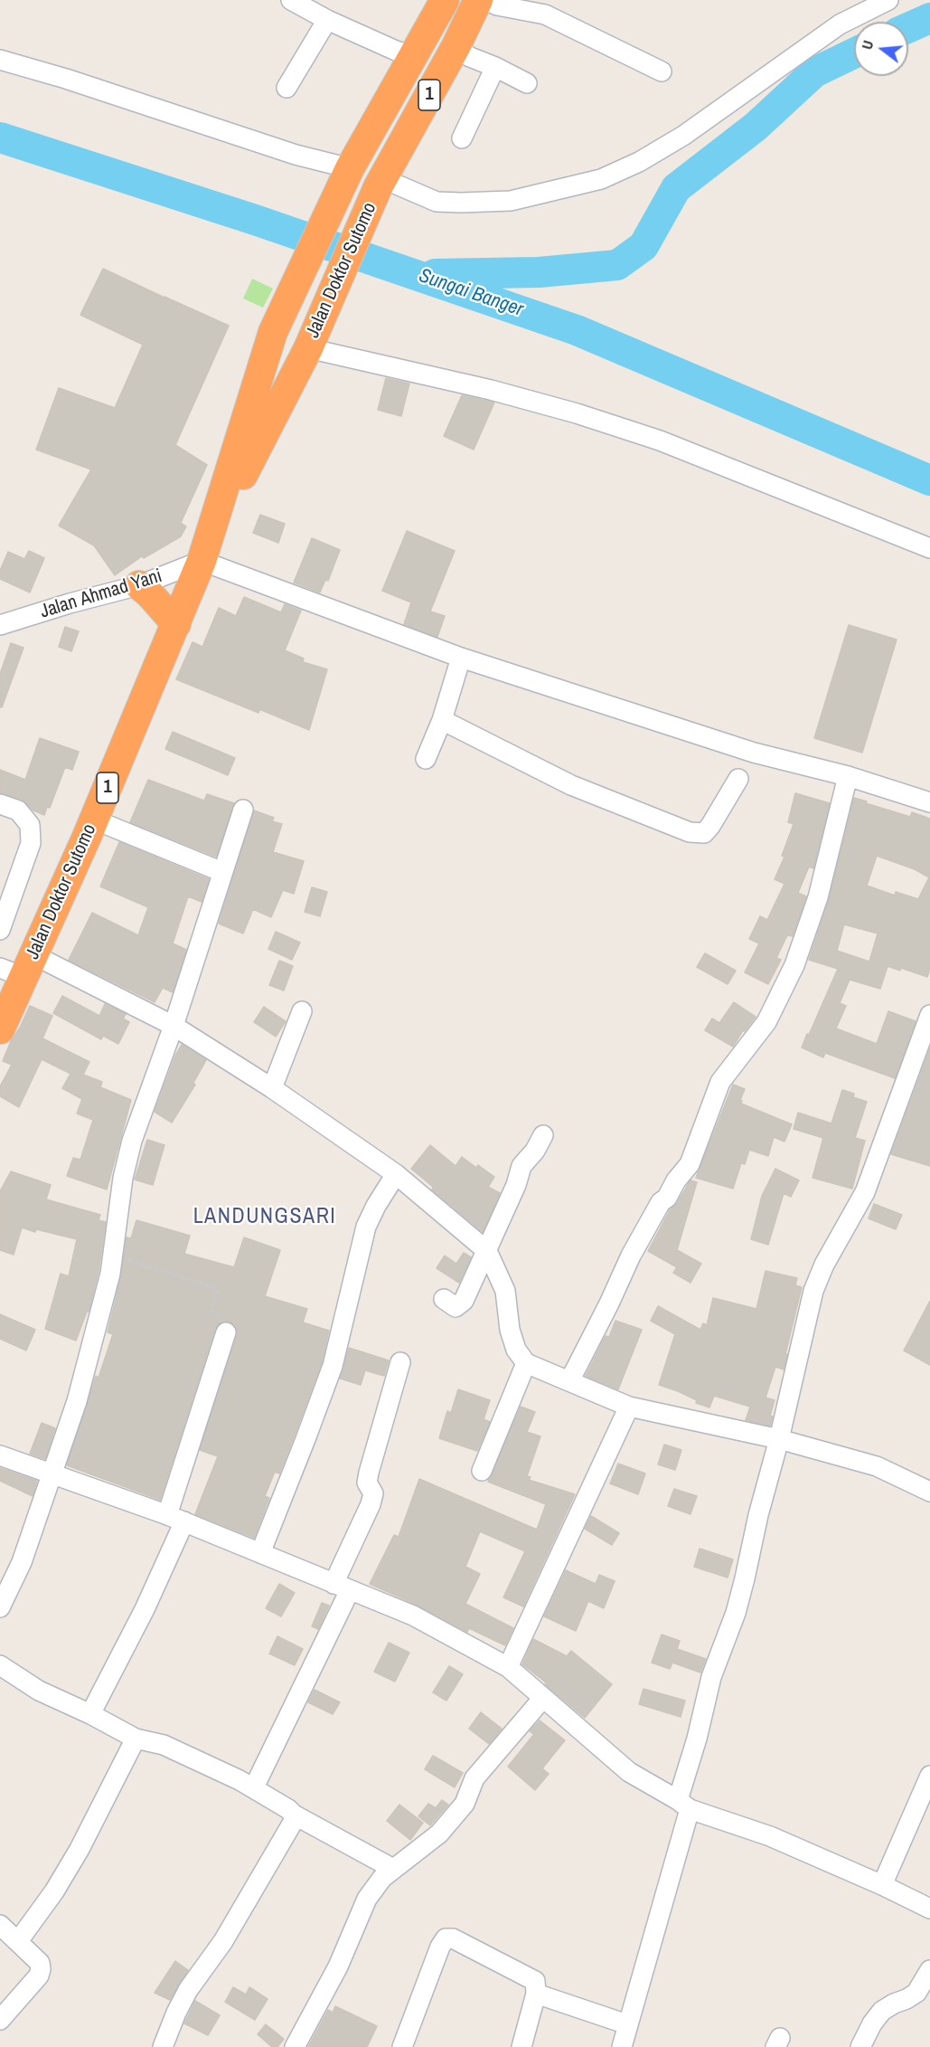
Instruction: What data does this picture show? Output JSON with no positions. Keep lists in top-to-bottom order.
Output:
{
  "streets": {
    "highway": ["1", "Jalan Doktor Sutomo"],
    "street": ["Jalan Ahmad Yani"]
  },
  "crossings": [
    ["Jalan Doktor Sutomo", "Jalan Ahmad Yani"]
  ],
  "districts": ["LANDUNGSARI"],
  "water": ["Sungai Banger"],
  "north": "left"
}
